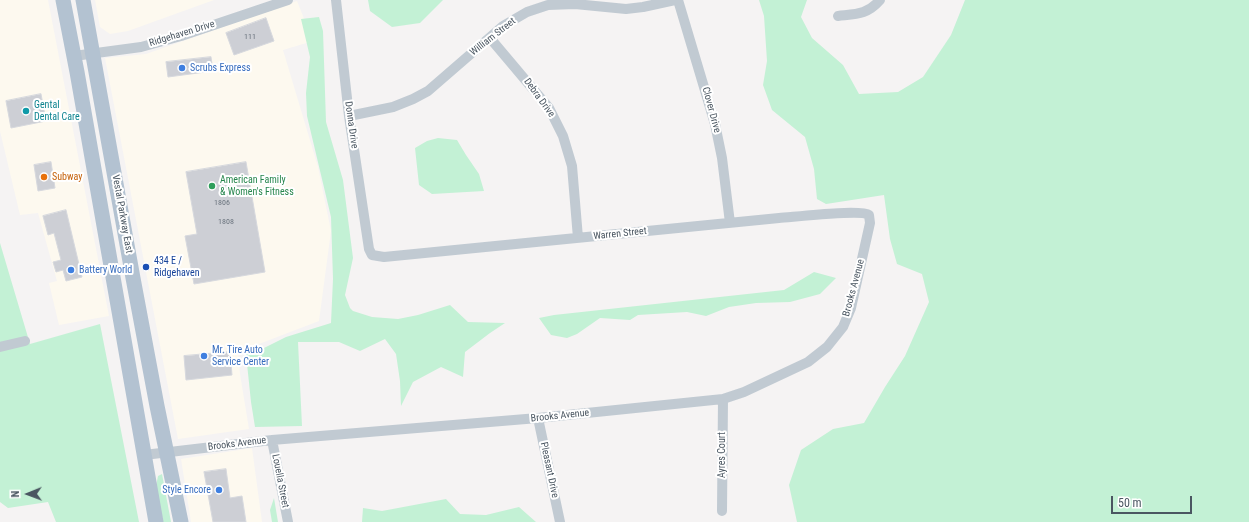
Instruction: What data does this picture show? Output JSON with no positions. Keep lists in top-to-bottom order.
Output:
{
  "streets": {
    "main road": ["Vestal Parkway East"],
    "street": [
      "Ridgehaven Drive",
      "William Street",
      "Debra Drive",
      "Clover Drive",
      "Donna Drive",
      "Warren Street",
      "Brooks Avenue",
      "Ayres Court",
      "Pleasant Drive",
      "Louella Street"
    ]
  },
  "crossings": [
    ["Ridgehaven Drive", "Vestal Parkway East"],
    ["William Street", "Debra Drive"],
    ["William Street", "Donna Drive"],
    ["Debra Drive", "Warren Street"],
    ["Clover Drive", "Warren Street"],
    ["Donna Drive", "Warren Street"],
    ["Vestal Parkway East", "Brooks Avenue"],
    ["Warren Street", "Brooks Avenue"],
    ["Brooks Avenue", "Ayres Court"],
    ["Brooks Avenue", "Pleasant Drive"],
    ["Brooks Avenue", "Louella Street"]
  ],
  "places": [
    "Scrubs Express",
    "Gental Dental Care",
    "Subway",
    "American Family & Women's Fitness",
    "434 E / Ridgehaven",
    "Battery World",
    "Mr. Tire Auto Service Center",
    "Style Encore"
  ],
  "house_numbers": ["111", "1806", "1808"],
  "scale_bar": "50 m",
  "north": "left"
}
